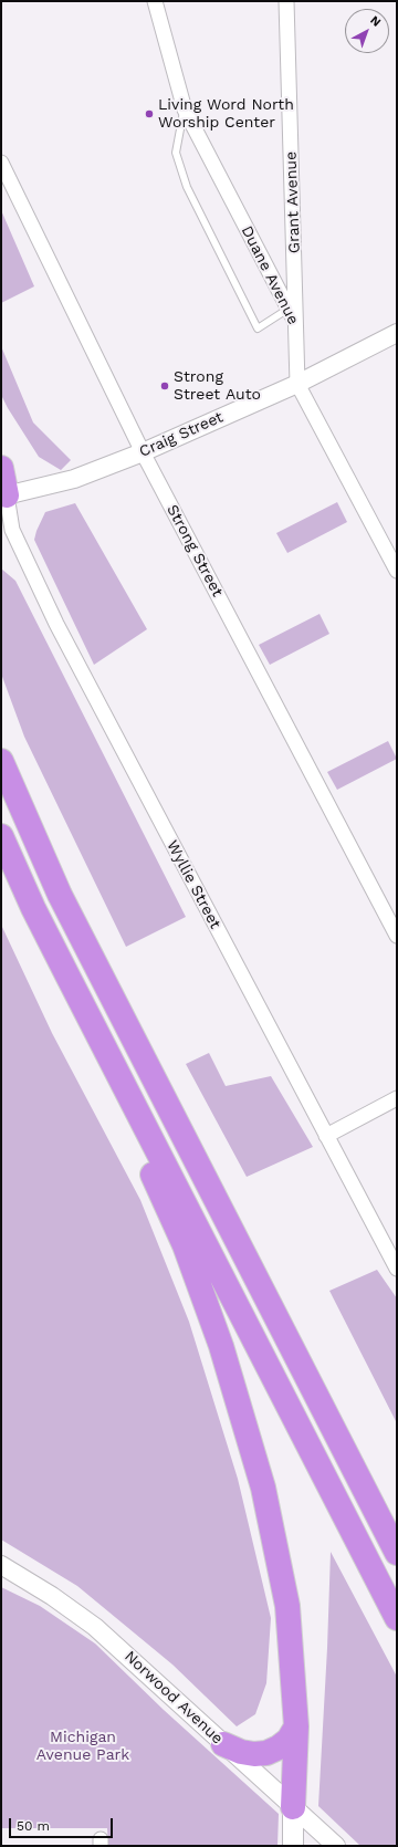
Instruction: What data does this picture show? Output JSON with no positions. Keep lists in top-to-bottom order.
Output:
{
  "streets": {
    "street": [
      "Grant Avenue",
      "Duane Avenue",
      "Craig Street",
      "Strong Street",
      "Wyllie Street",
      "Norwood Avenue"
    ]
  },
  "crossings": [
    ["Grant Avenue", "Duane Avenue"],
    ["Duane Avenue", "Craig Street"],
    ["Craig Street", "Strong Street"],
    ["Craig Street", "Wyllie Street"]
  ],
  "parks": ["Michigan Avenue Park"],
  "places": ["Living Word North Worship Center", "Strong Street Auto"],
  "scale_bar": "50 m",
  "north": "top right"
}
